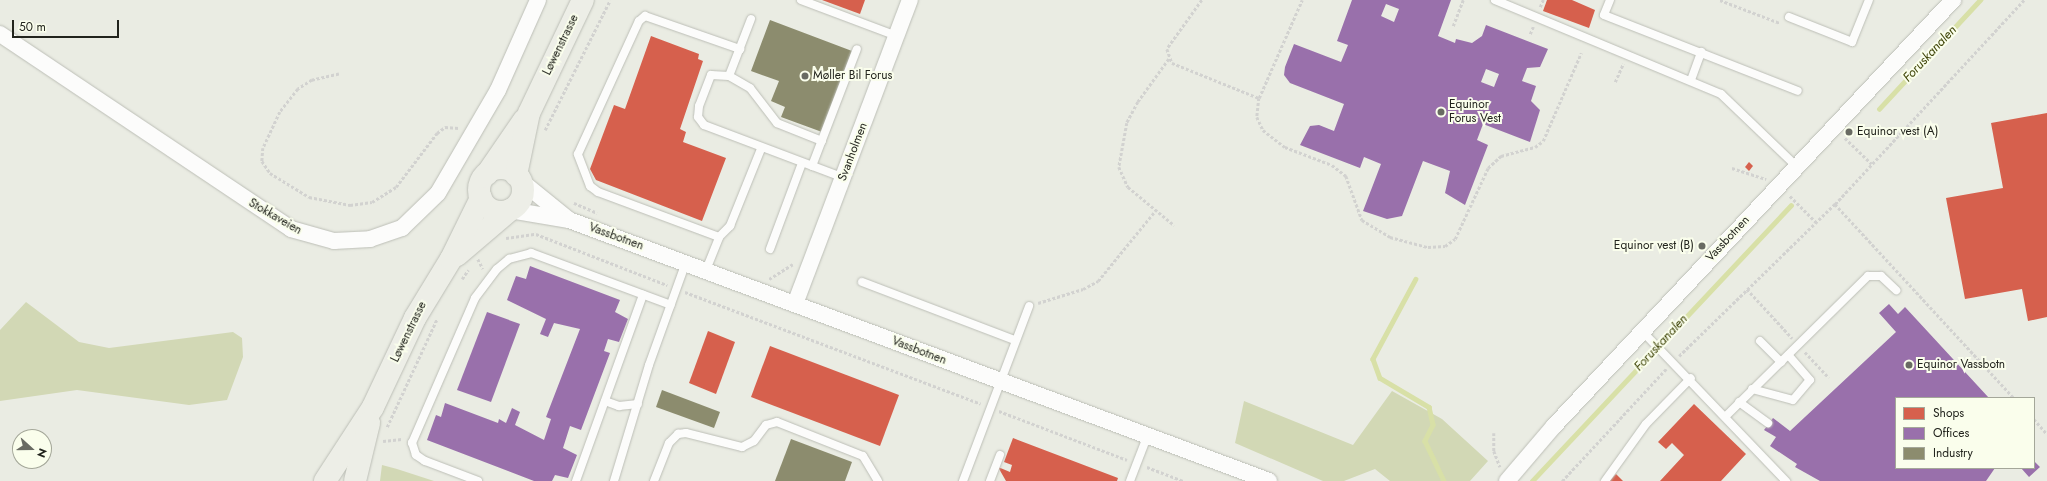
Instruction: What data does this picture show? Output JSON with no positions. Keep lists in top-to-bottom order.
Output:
{
  "streets": {
    "main road": ["Løwenstrasse"],
    "street": ["Svanholmen", "Stokkaveien", "Vassbotnen"]
  },
  "crossings": [
    ["Løwenstrasse", "Vassbotnen"],
    ["Svanholmen", "Vassbotnen"]
  ],
  "water": ["Foruskanalen"],
  "places": [
    "Møller Bil Forus",
    "Equinor Forus Vest",
    "Equinor vest (A)",
    "Equinor vest (B)",
    "Equinor Vassbotn"
  ],
  "legend": ["Shops", "Offices", "Industry"],
  "scale_bar": "50 m",
  "north": "right"
}
